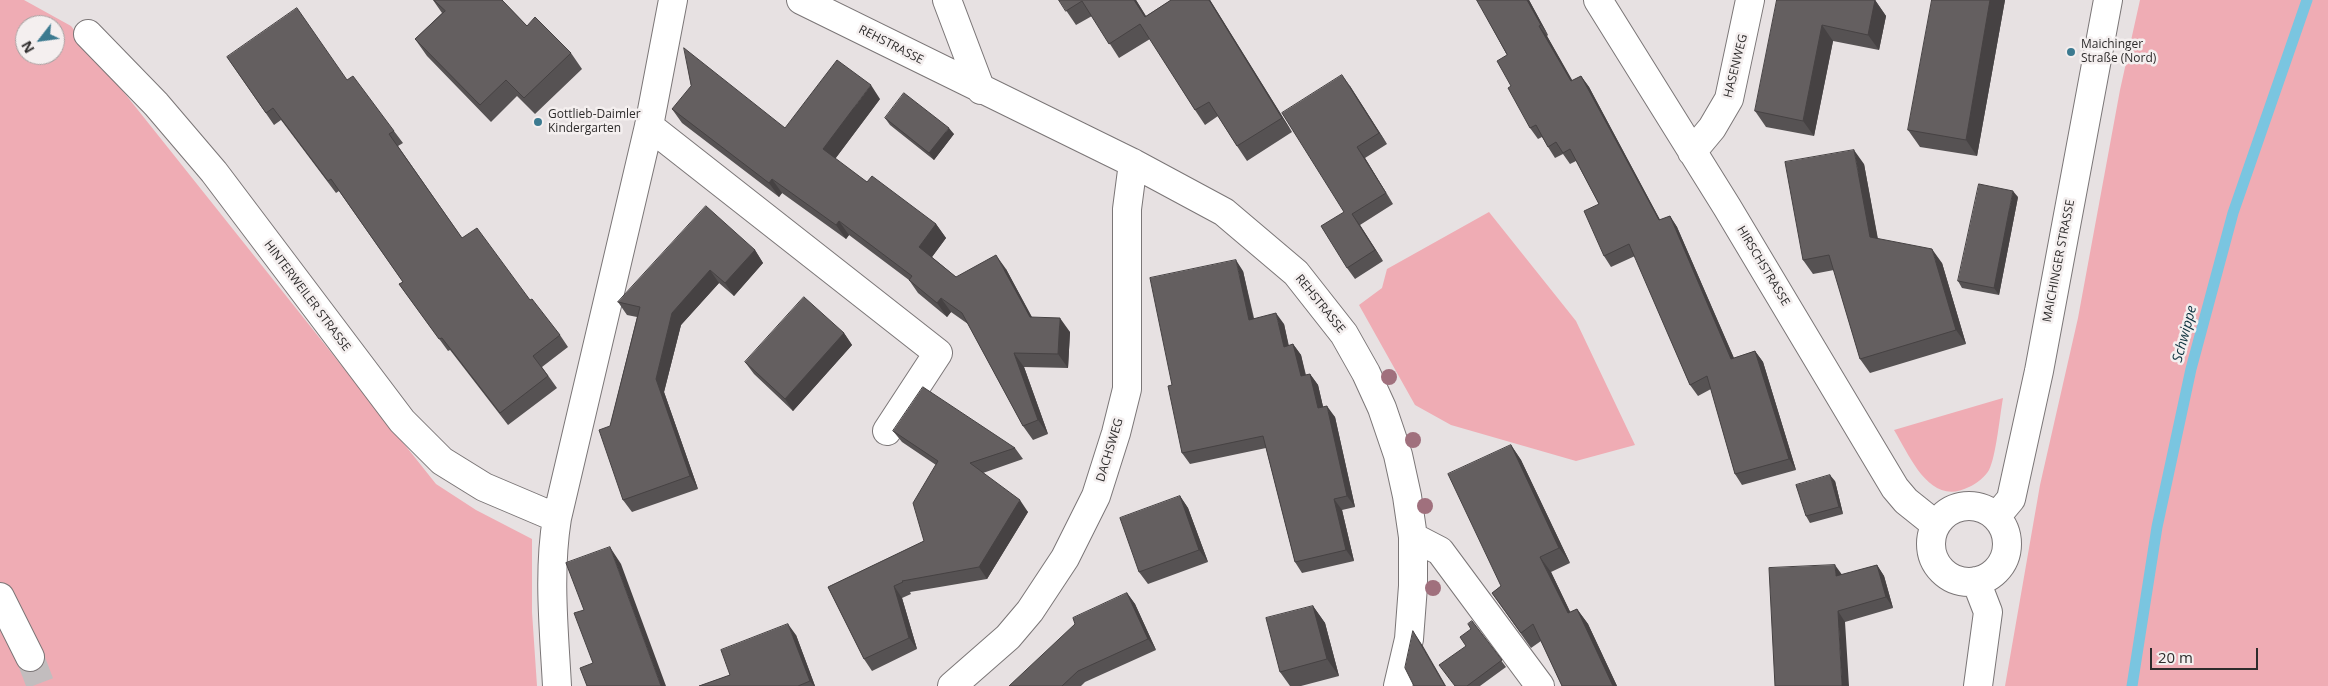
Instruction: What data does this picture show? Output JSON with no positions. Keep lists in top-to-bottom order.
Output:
{
  "streets": {
    "street": [
      "REHSTRASSE",
      "HASENWEG",
      "MAICHINGER STRASSE",
      "HIRSCHSTRASSE",
      "HINTERWEILER STRASSE",
      "DACHSWEG"
    ]
  },
  "crossings": [
    ["REHSTRASSE", "DACHSWEG"],
    ["HASENWEG", "HIRSCHSTRASSE"],
    ["MAICHINGER STRASSE", "HIRSCHSTRASSE"]
  ],
  "water": ["Schwippe"],
  "places": ["Maichinger Straße (Nord)", "Gottlieb-Daimler Kindergarten"],
  "scale_bar": "20 m",
  "north": "bottom left"
}
